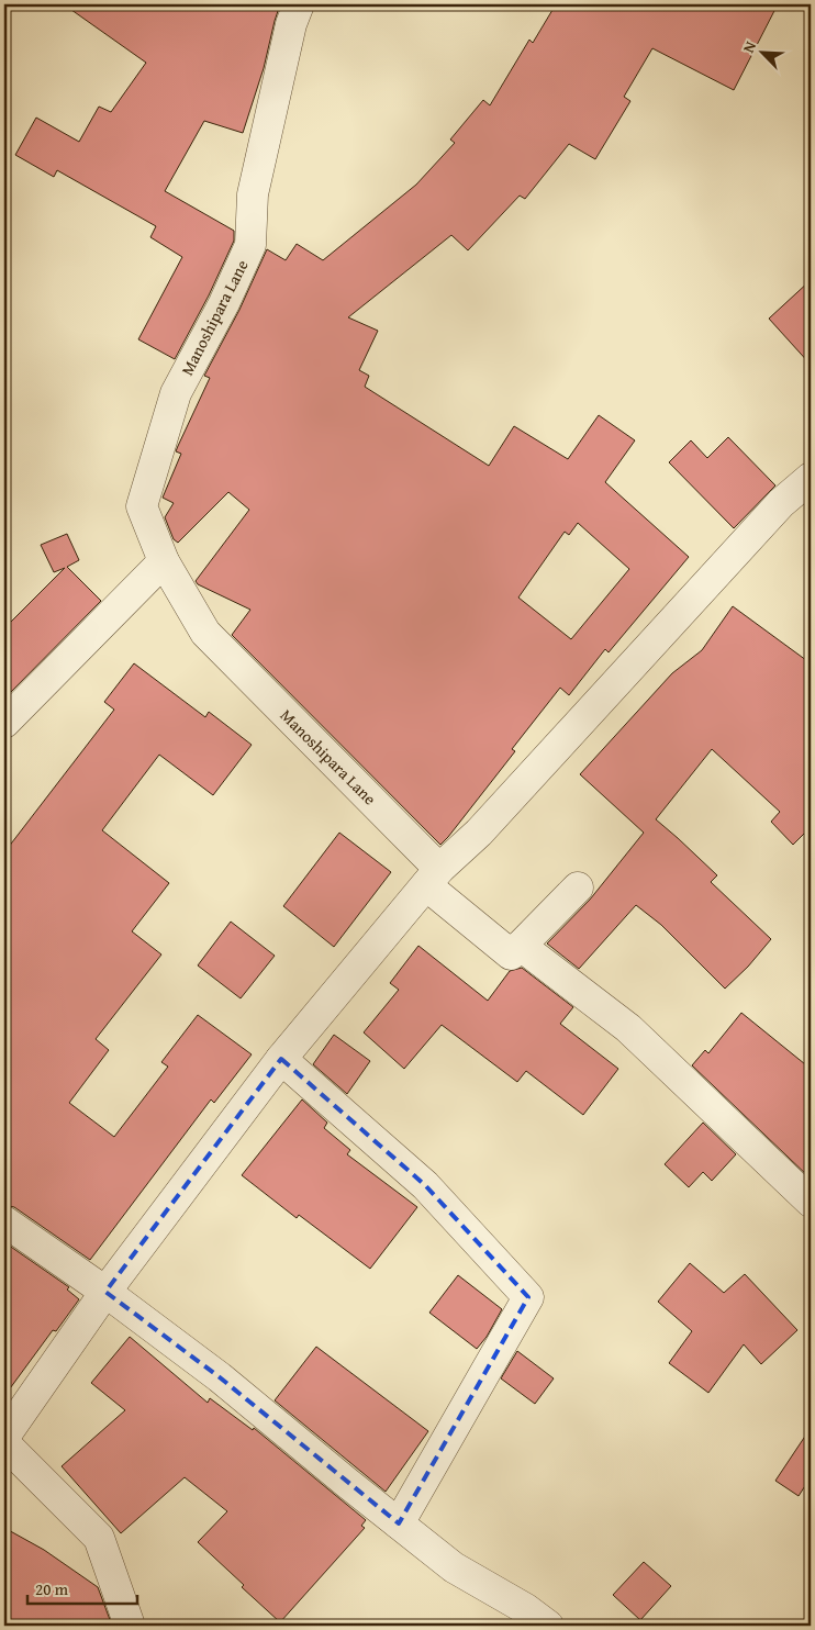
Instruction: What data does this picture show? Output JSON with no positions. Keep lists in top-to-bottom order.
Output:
{
  "streets": {
    "street": ["Manoshipara Lane"]
  },
  "scale_bar": "20 m",
  "north": "top left"
}
